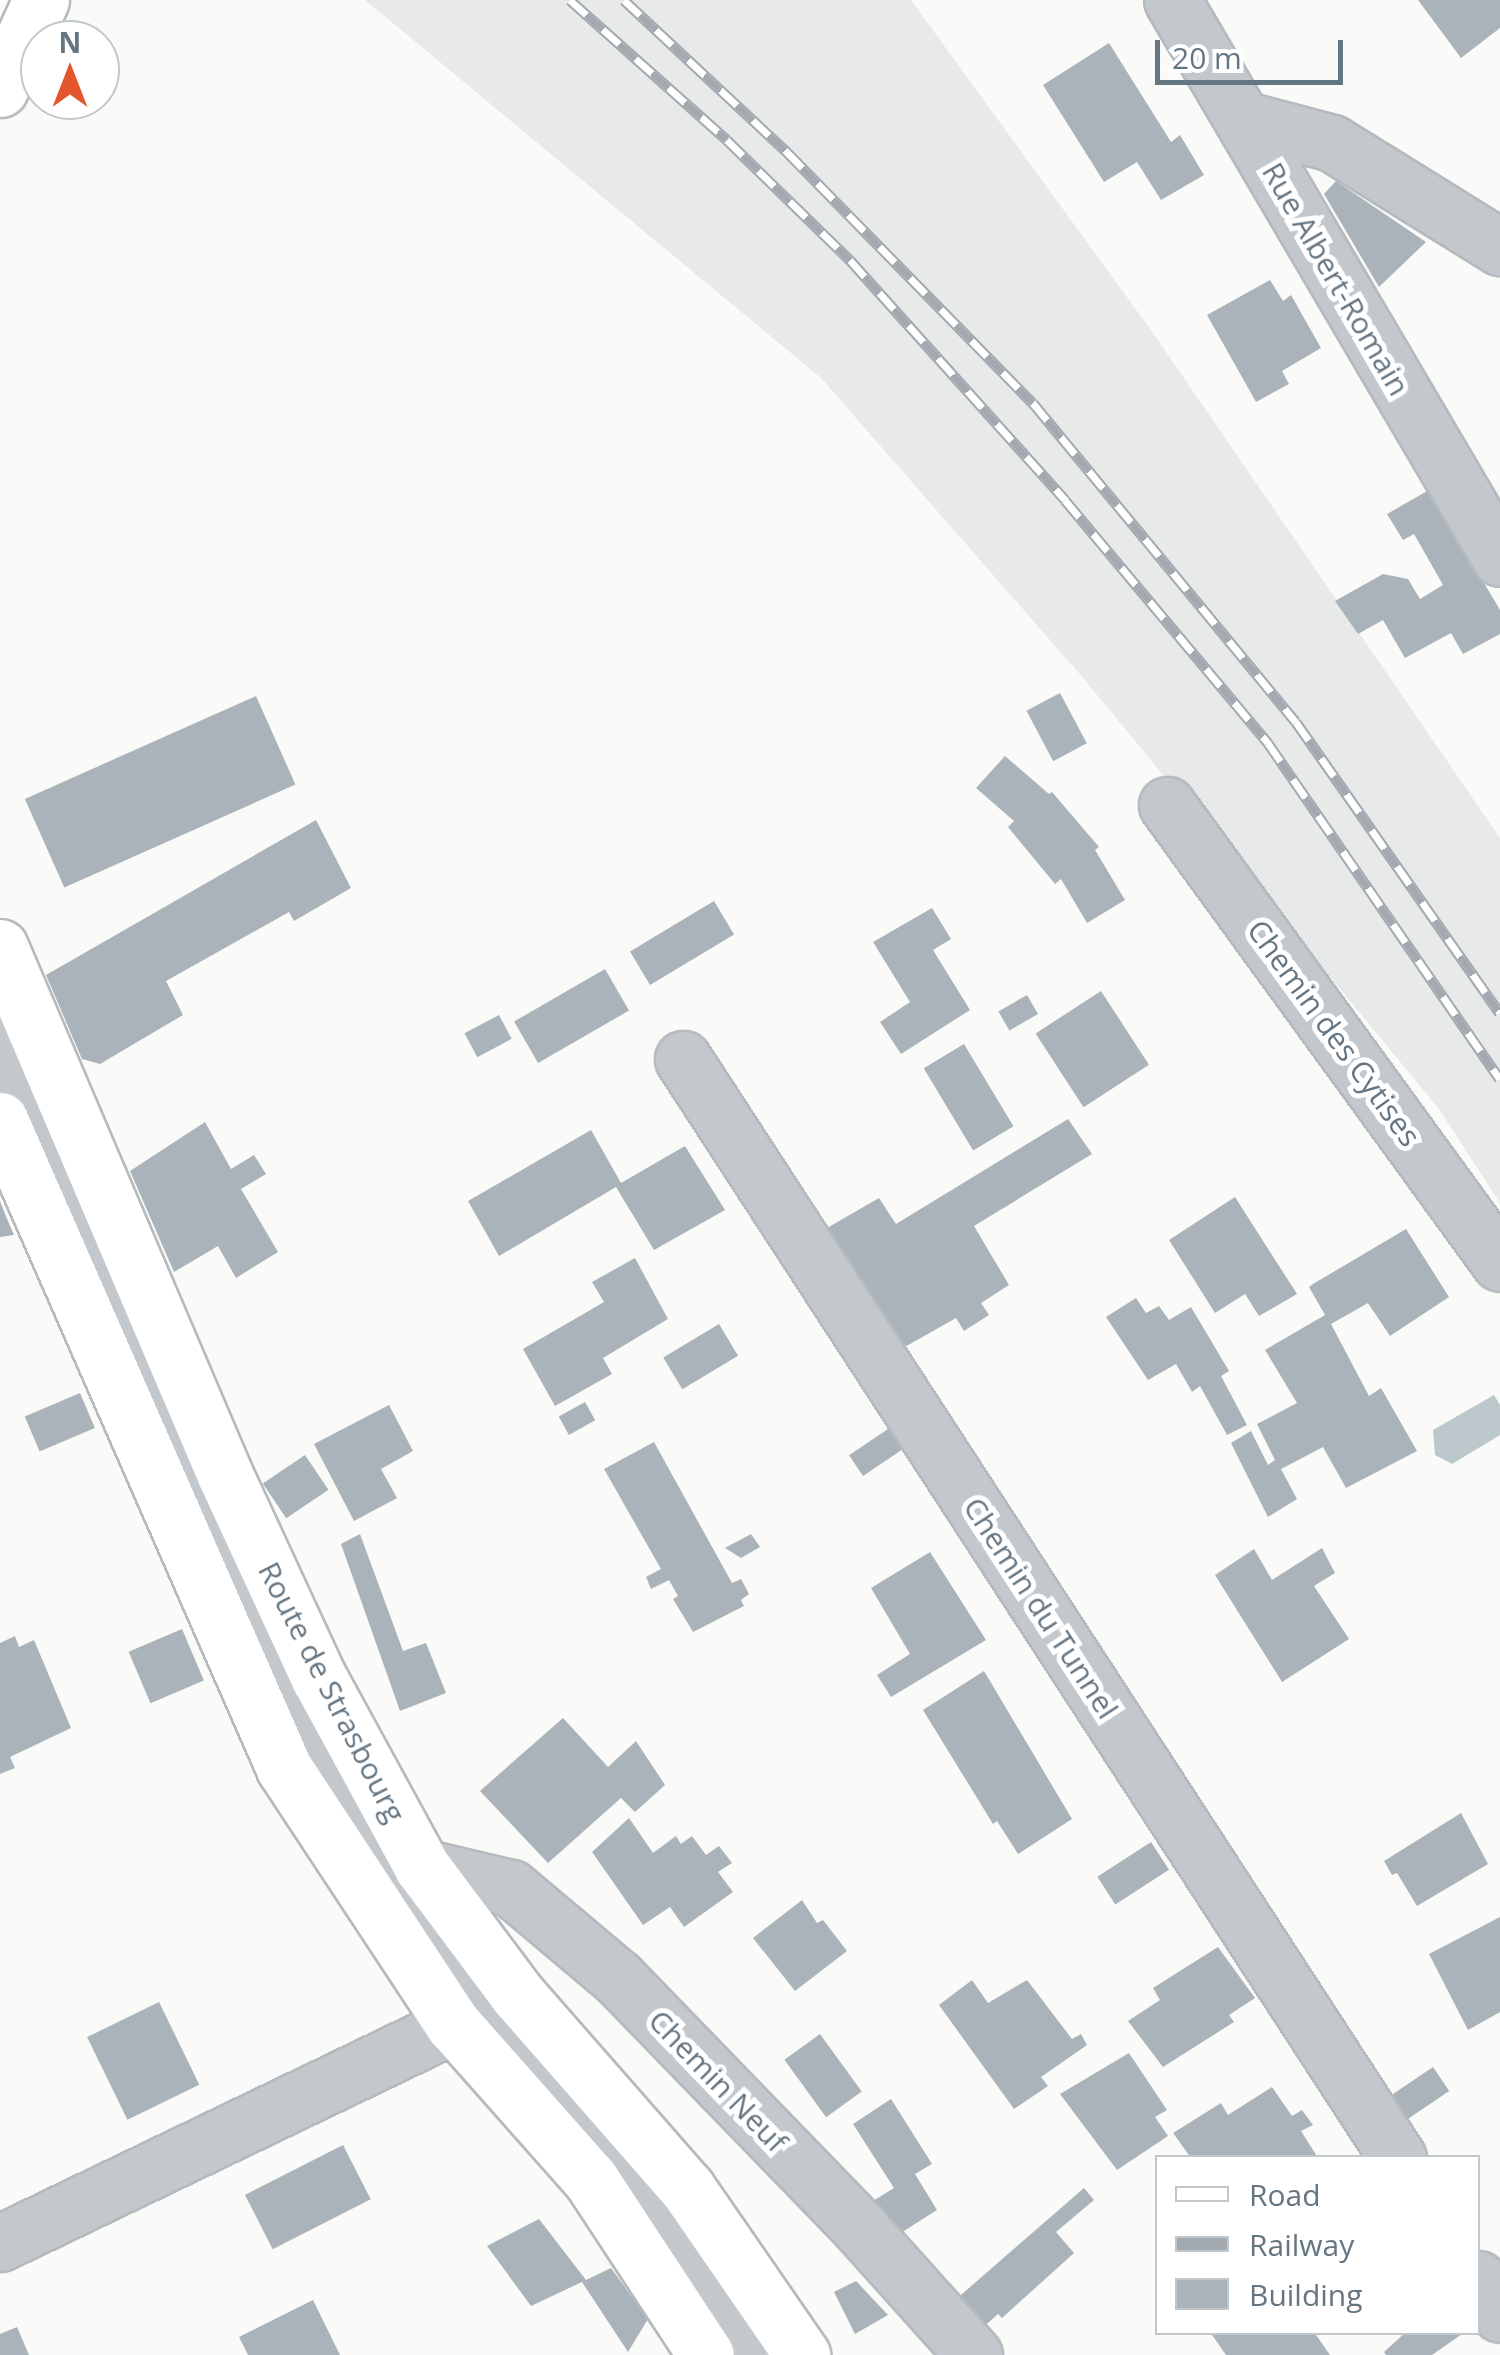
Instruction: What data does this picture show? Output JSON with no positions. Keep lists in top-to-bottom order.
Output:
{
  "streets": {
    "main road": ["Route de Strasbourg"],
    "street": [
      "Rue Albert-Romain",
      "Chemin des Cytises",
      "Chemin du Tunnel",
      "Chemin Neuf"
    ]
  },
  "crossings": [
    ["Route de Strasbourg", "Chemin Neuf"]
  ],
  "legend": ["Road", "Railway", "Building"],
  "scale_bar": "20 m",
  "north": "top"
}
